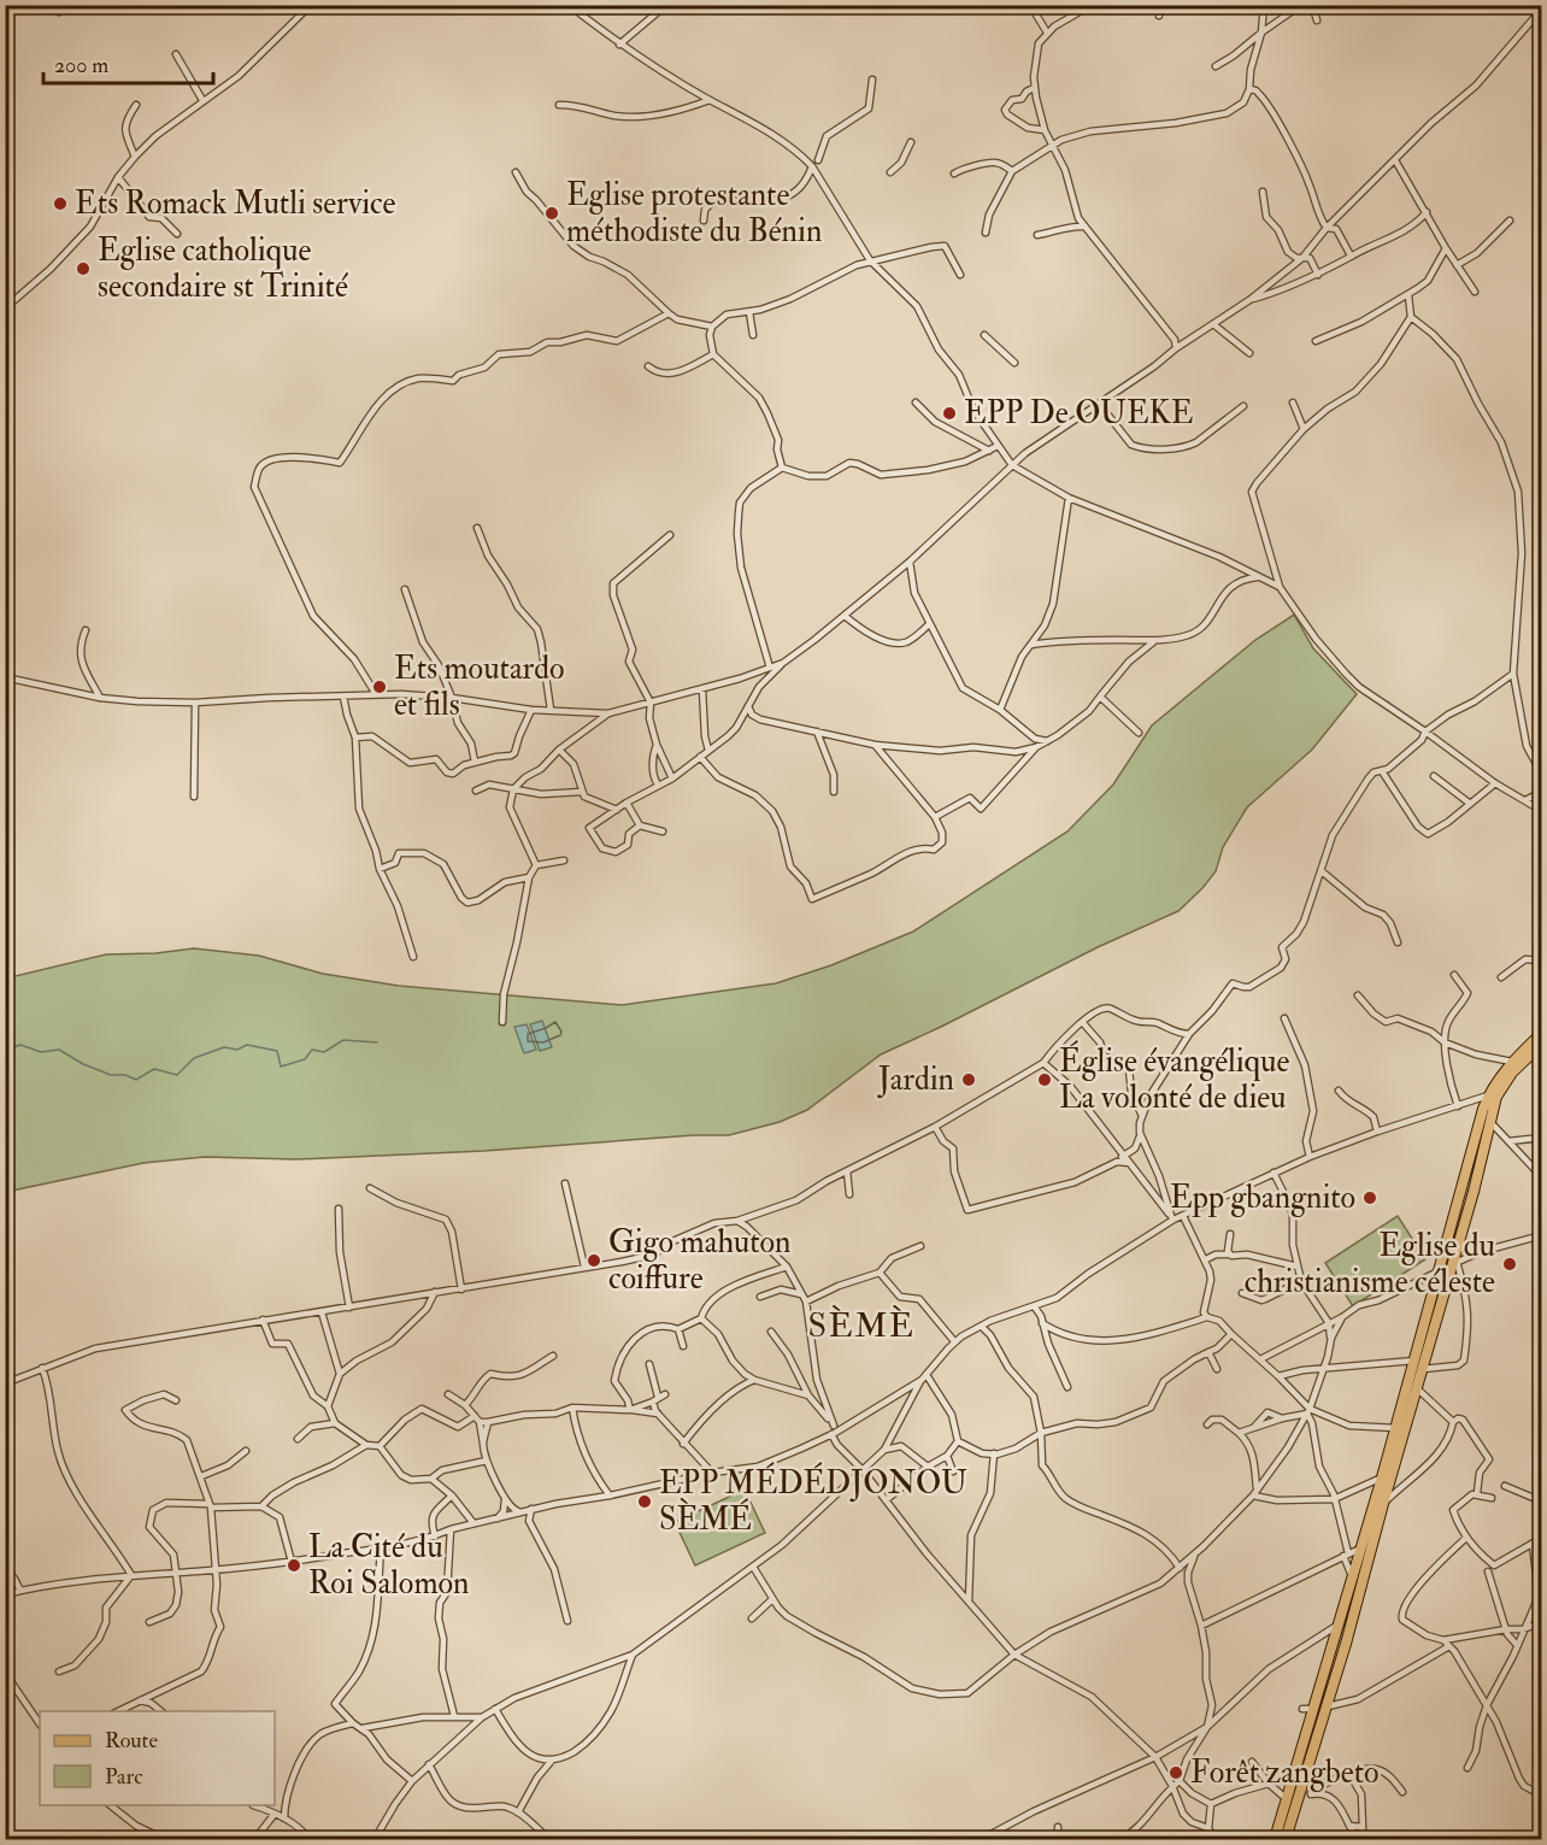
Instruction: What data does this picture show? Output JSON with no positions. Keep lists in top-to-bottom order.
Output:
{
  "districts": ["SÈMÈ"],
  "places": [
    "Ets Romack Mutli service",
    "Eglise protestante méthodiste du Bénin",
    "Eglise catholique secondaire st Trinité",
    "EPP De OUEKE",
    "Ets moutardo et fils",
    "Jardin",
    "Église évangélique La volonté de dieu",
    "Epp gbangnito",
    "Gigo mahuton coiffure",
    "Eglise du christianisme céleste",
    "EPP MÉDÉDJONOU SÈMÉ",
    "La Cité du Roi Salomon",
    "Forêt zangbeto"
  ],
  "legend": ["Route", "Parc"],
  "scale_bar": "200 m"
}
